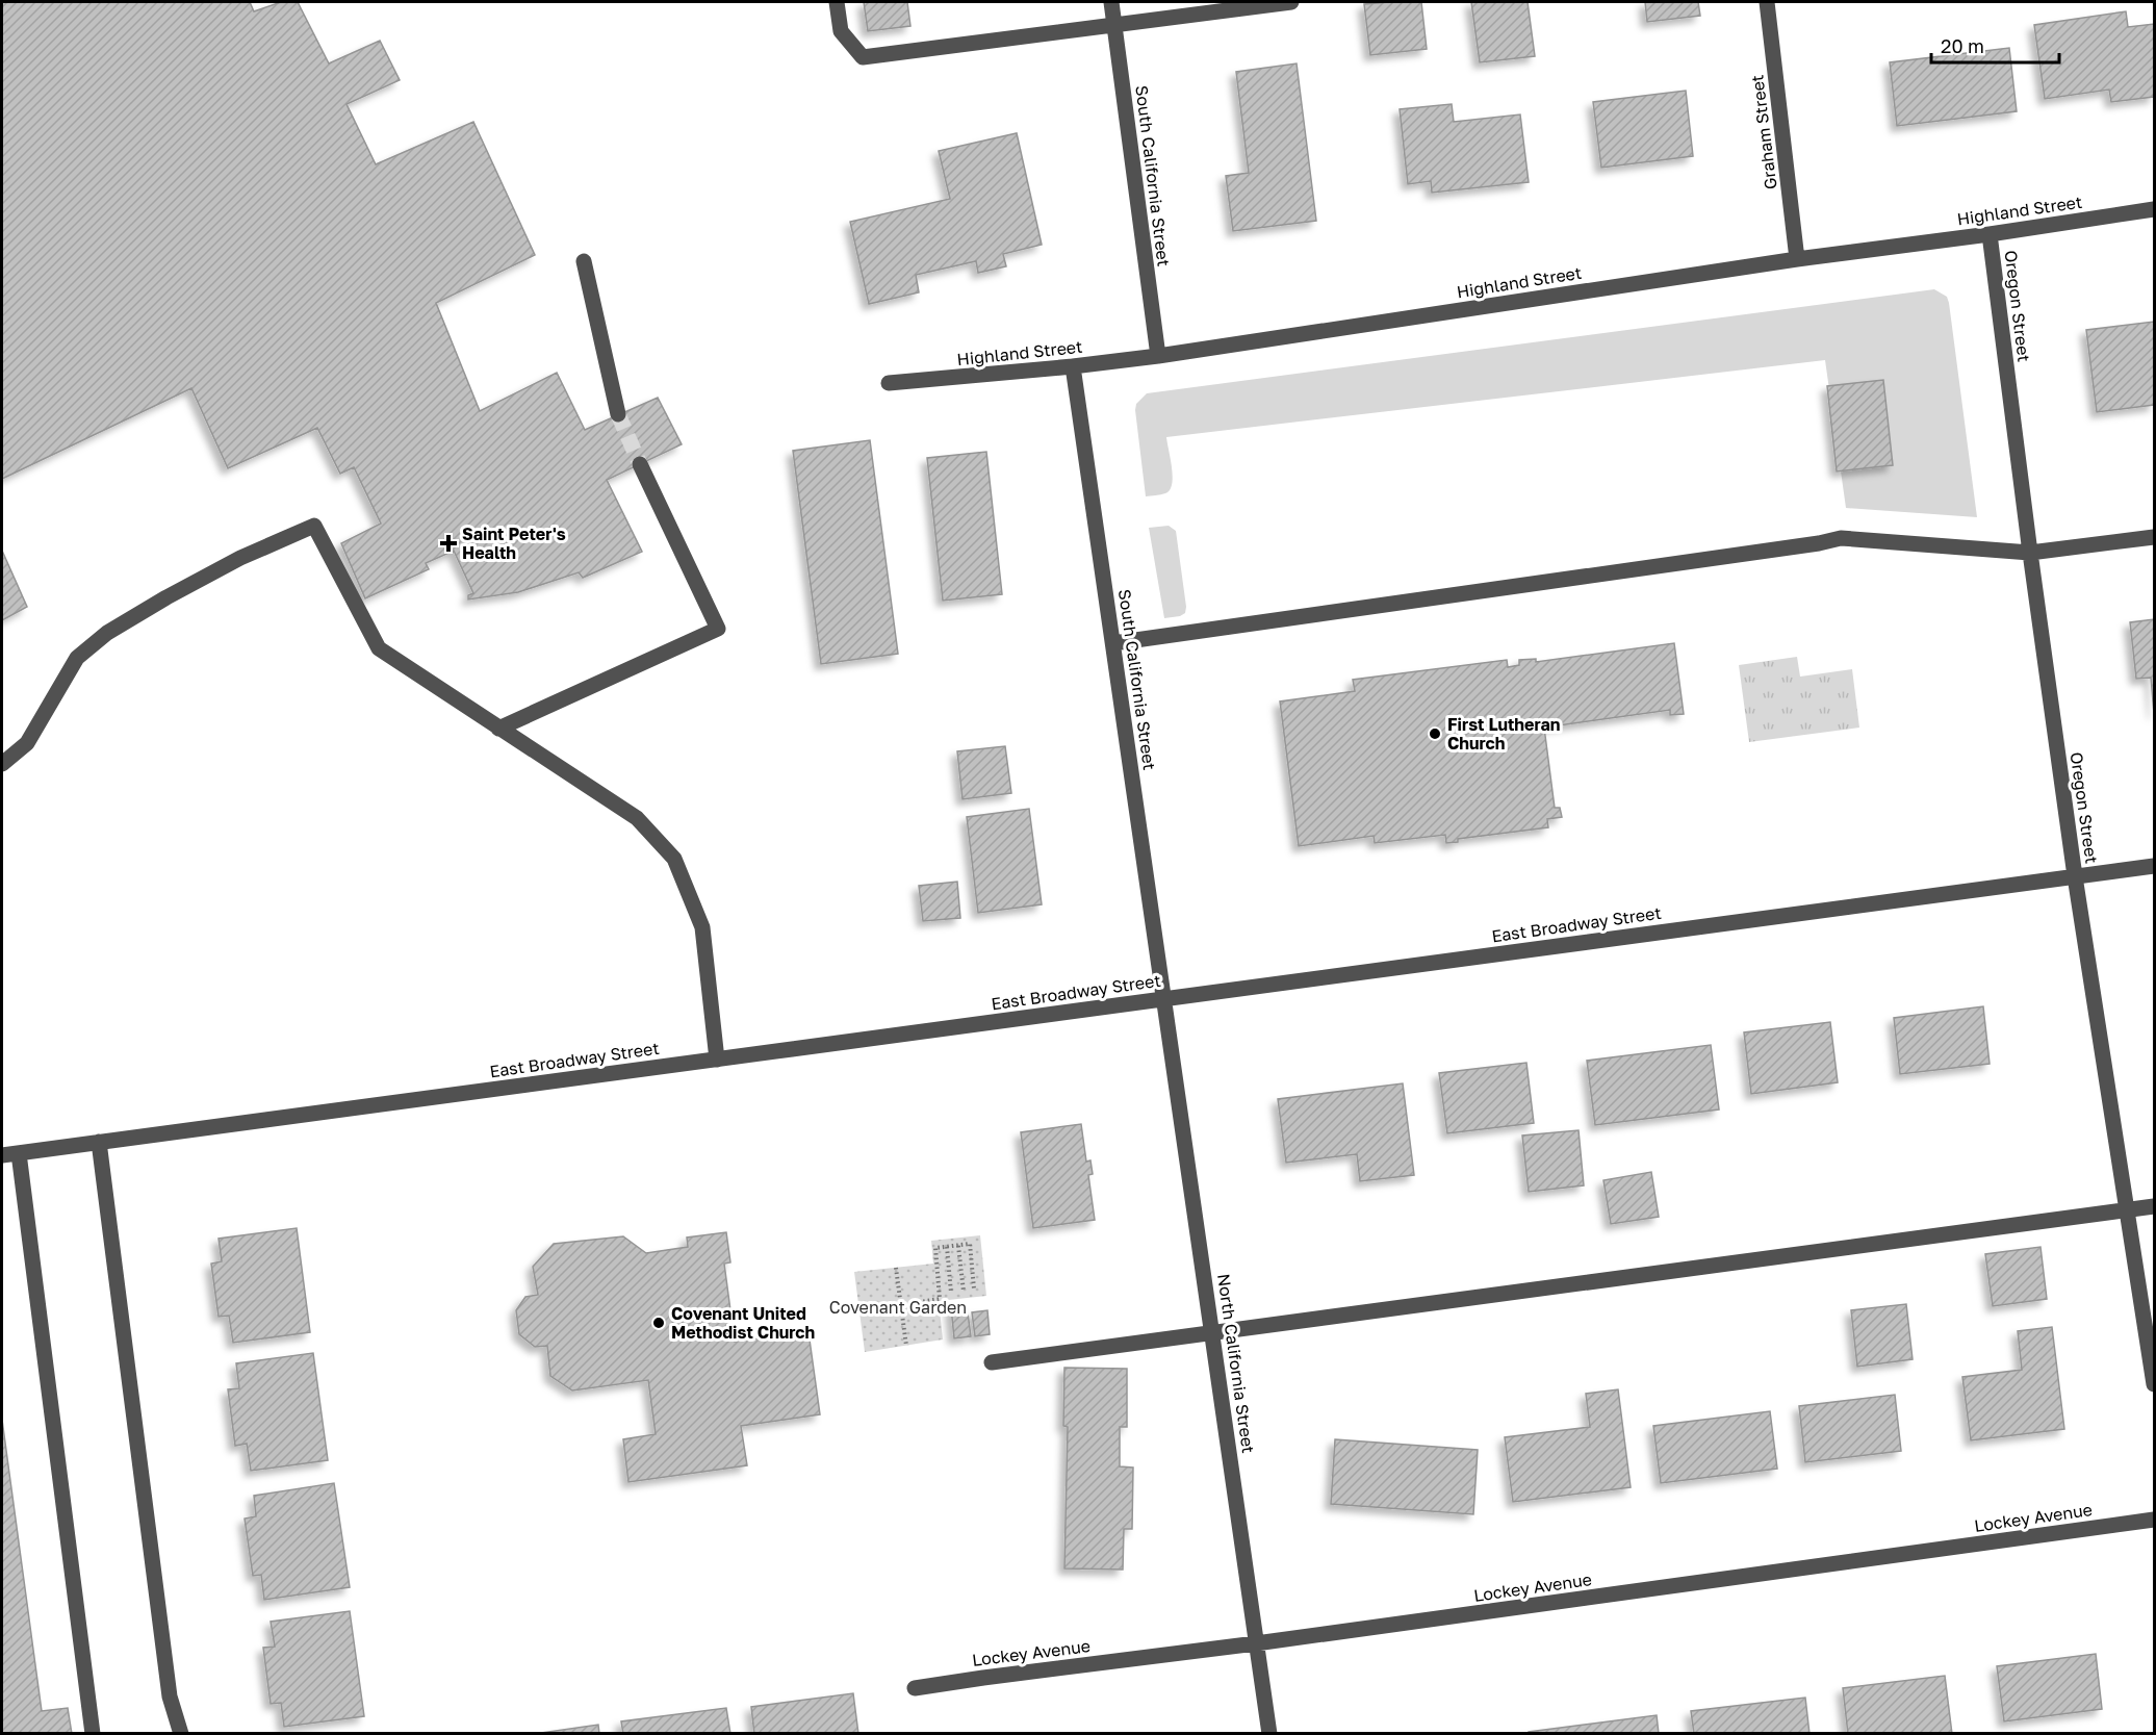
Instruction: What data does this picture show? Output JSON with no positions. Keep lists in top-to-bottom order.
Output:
{
  "streets": {
    "street": [
      "Graham Street",
      "South California Street",
      "Highland Street",
      "Oregon Street",
      "East Broadway Street",
      "North California Street",
      "Lockey Avenue"
    ]
  },
  "crossings": [
    ["Graham Street", "Highland Street"],
    ["South California Street", "Highland Street"],
    ["South California Street", "East Broadway Street"],
    ["South California Street", "North California Street"],
    ["Highland Street", "Oregon Street"],
    ["Oregon Street", "East Broadway Street"],
    ["East Broadway Street", "North California Street"],
    ["North California Street", "Lockey Avenue"]
  ],
  "parks": ["Covenant Garden"],
  "places": {
    "health": ["Saint Peter's Health"],
    "other": ["First Lutheran Church", "Covenant United Methodist Church"]
  },
  "scale_bar": "20 m"
}
